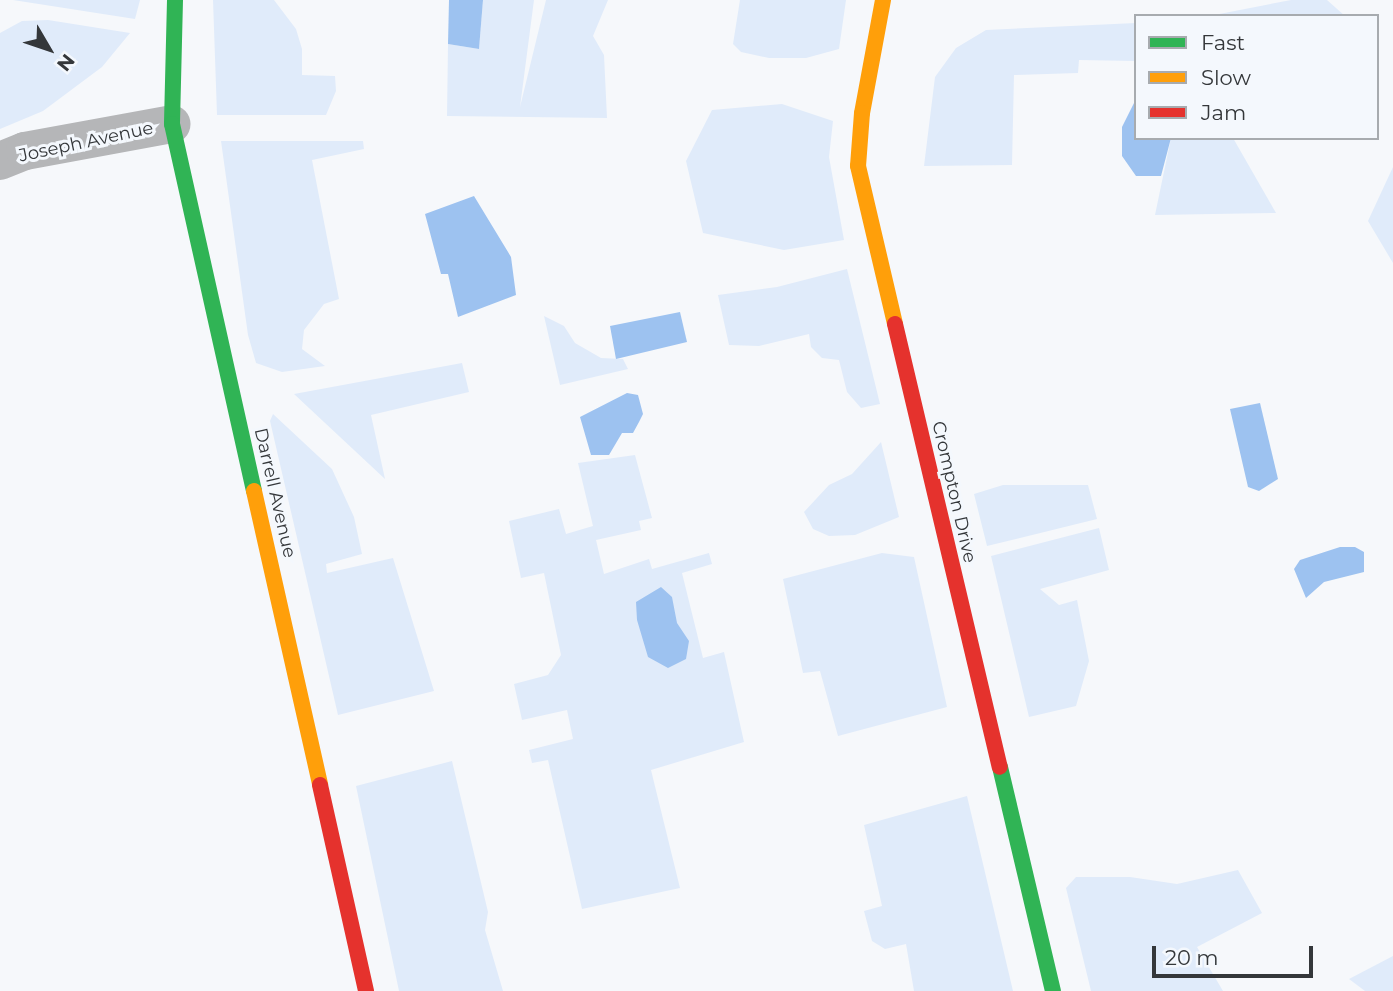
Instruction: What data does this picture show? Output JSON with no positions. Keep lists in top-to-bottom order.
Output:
{
  "streets": {
    "street": ["Joseph Avenue", "Crompton Drive", "Darrell Avenue"]
  },
  "crossings": [
    ["Joseph Avenue", "Darrell Avenue"]
  ],
  "legend": ["Fast", "Slow", "Jam"],
  "scale_bar": "20 m",
  "north": "bottom right"
}
